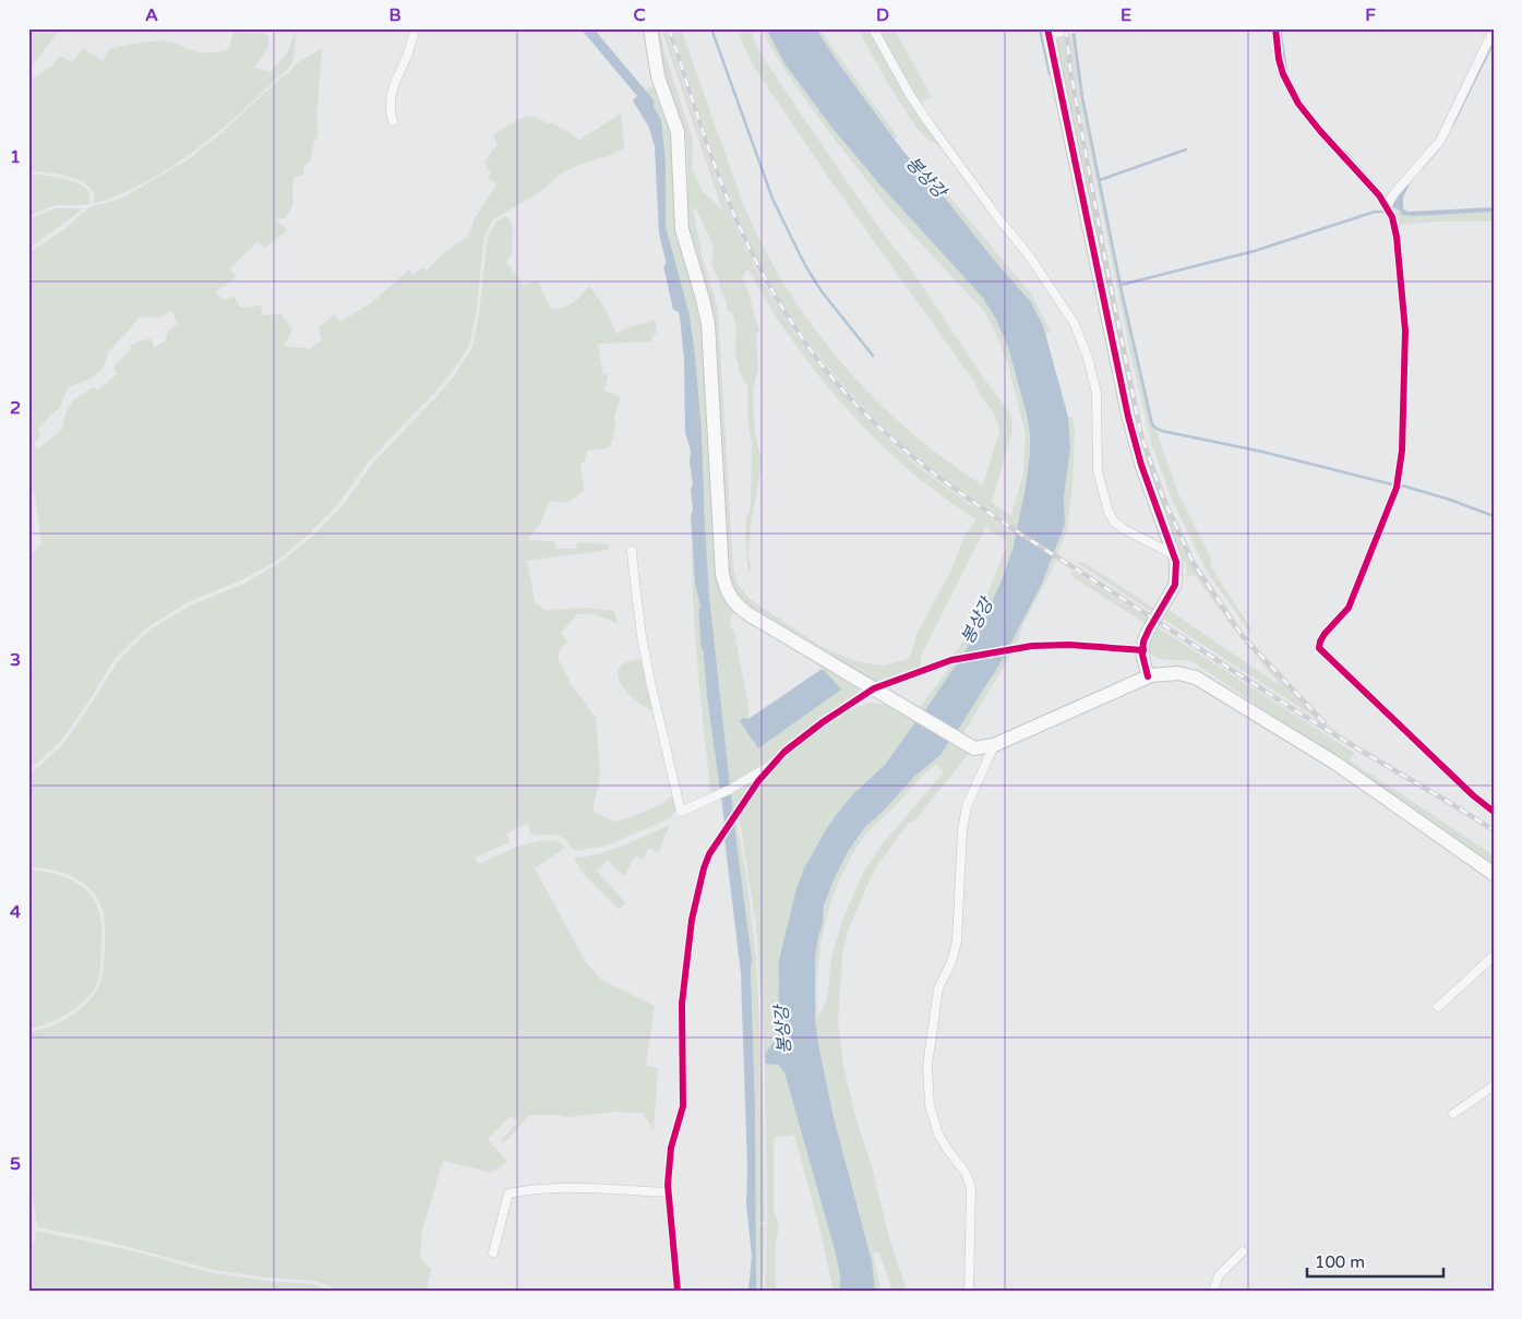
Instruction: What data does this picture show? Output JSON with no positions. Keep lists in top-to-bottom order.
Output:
{
  "water": ["봉상강"],
  "scale_bar": "100 m",
  "grid": {
    "columns": [
      "A",
      "B",
      "C",
      "D",
      "E",
      "F"
    ],
    "rows": [
      "1",
      "2",
      "3",
      "4",
      "5"
    ]
  }
}
